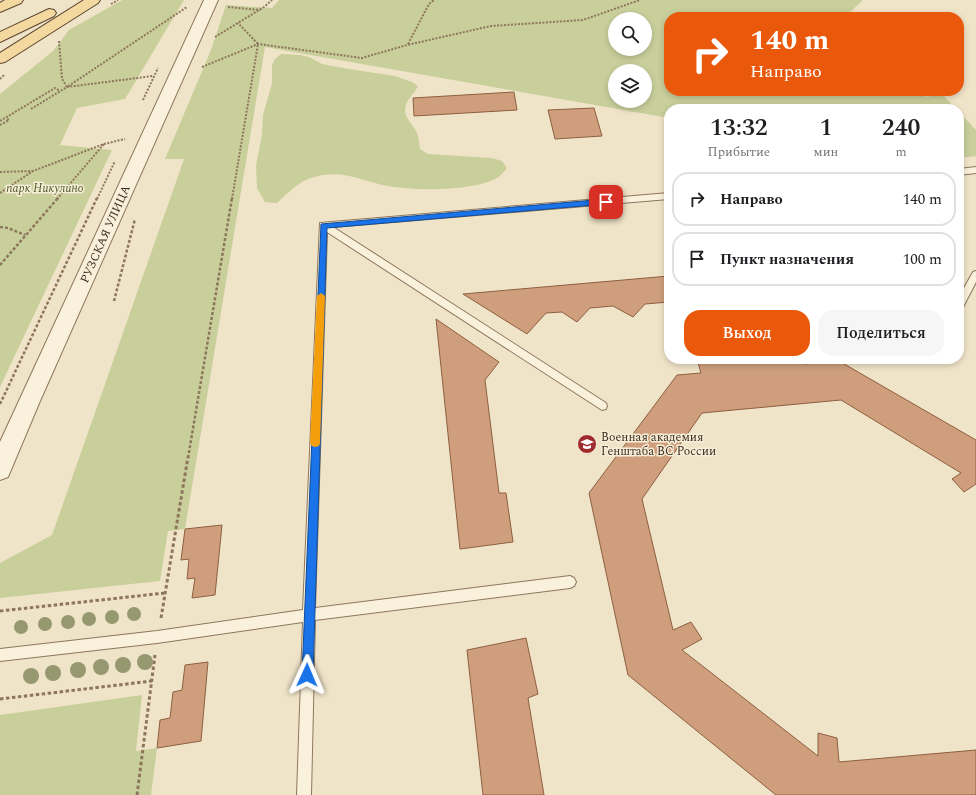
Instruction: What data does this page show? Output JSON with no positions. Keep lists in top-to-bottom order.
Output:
{
  "streets": {
    "street": ["РУЗСКАЯ УЛИЦА"]
  },
  "parks": ["парк Никулино"],
  "places": {
    "school or university": ["Военная академия Генштаба ВС России"]
  },
  "page": {
    "turn": ["140 m", "Направо"],
    "eta": [
      "13:32",
      "Прибытие",
      "1",
      "мин",
      "240",
      "m"
    ],
    "list": [
      {
        "name": "Направо",
        "value": "140 m"
      },
      {
        "name": "Пункт назначения",
        "value": "100 m"
      }
    ],
    "buttons": ["Выход", "Поделиться"]
  }
}
